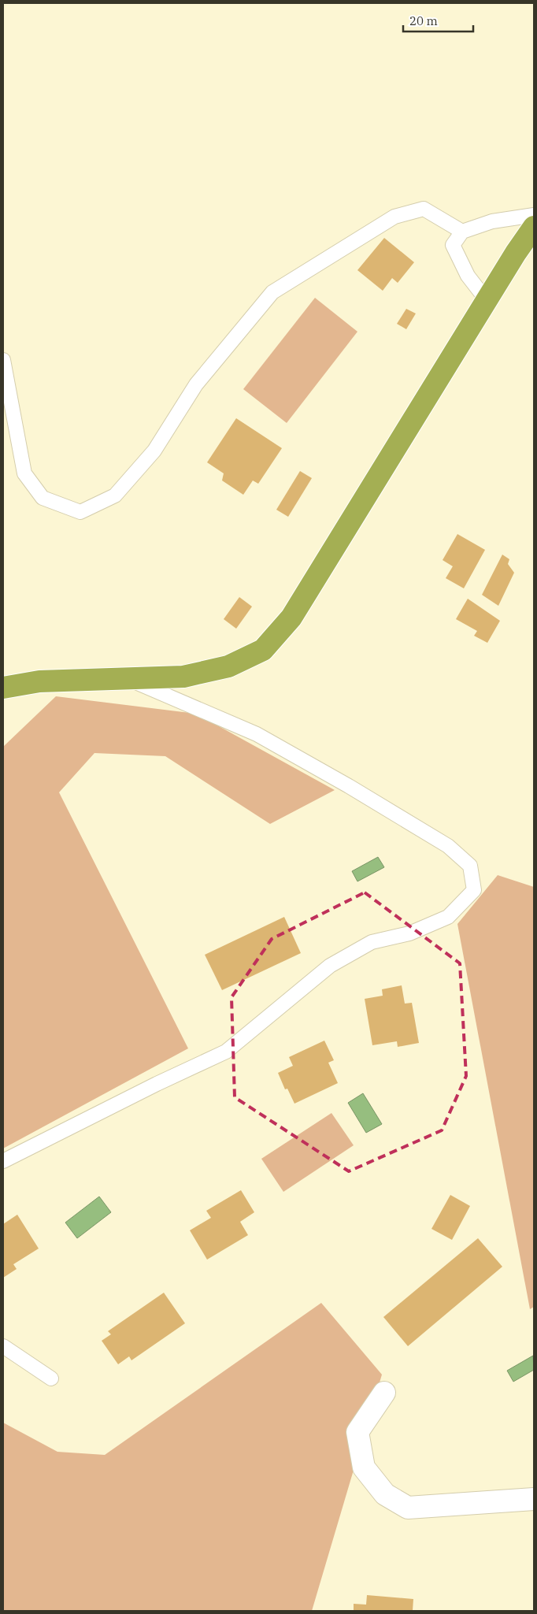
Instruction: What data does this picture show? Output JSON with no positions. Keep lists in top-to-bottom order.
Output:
{
  "scale_bar": "20 m"
}
